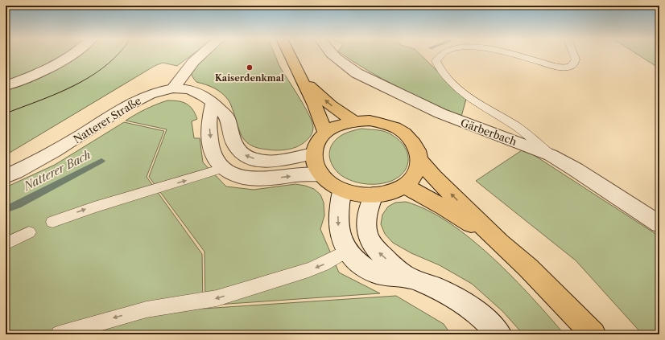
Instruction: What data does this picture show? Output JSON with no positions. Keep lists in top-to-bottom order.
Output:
{
  "streets": {
    "street": ["Natterer Straße", "Gärberbach"]
  },
  "water": ["Natterer Bach"],
  "places": ["Kaiserdenkmal"]
}
